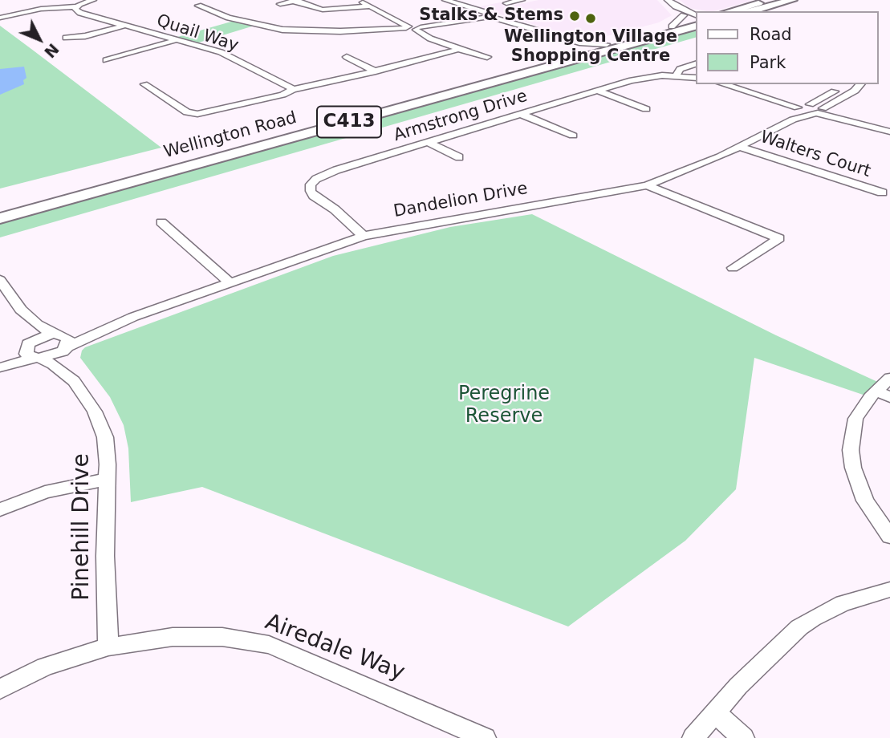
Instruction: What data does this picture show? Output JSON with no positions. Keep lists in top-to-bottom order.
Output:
{
  "streets": {
    "main road": ["C413", "Wellington Road"],
    "street": [
      "Quail Way",
      "Armstrong Drive",
      "Walters Court",
      "Dandelion Drive",
      "Pinehill Drive",
      "Airedale Way"
    ]
  },
  "crossings": [
    ["Armstrong Drive", "Dandelion Drive"],
    ["Walters Court", "Dandelion Drive"],
    ["Dandelion Drive", "Pinehill Drive"],
    ["Pinehill Drive", "Airedale Way"]
  ],
  "parks": ["Peregrine Reserve"],
  "places": ["Stalks & Stems", "Wellington Village Shopping Centre"],
  "legend": ["Road", "Park"],
  "north": "bottom right"
}
